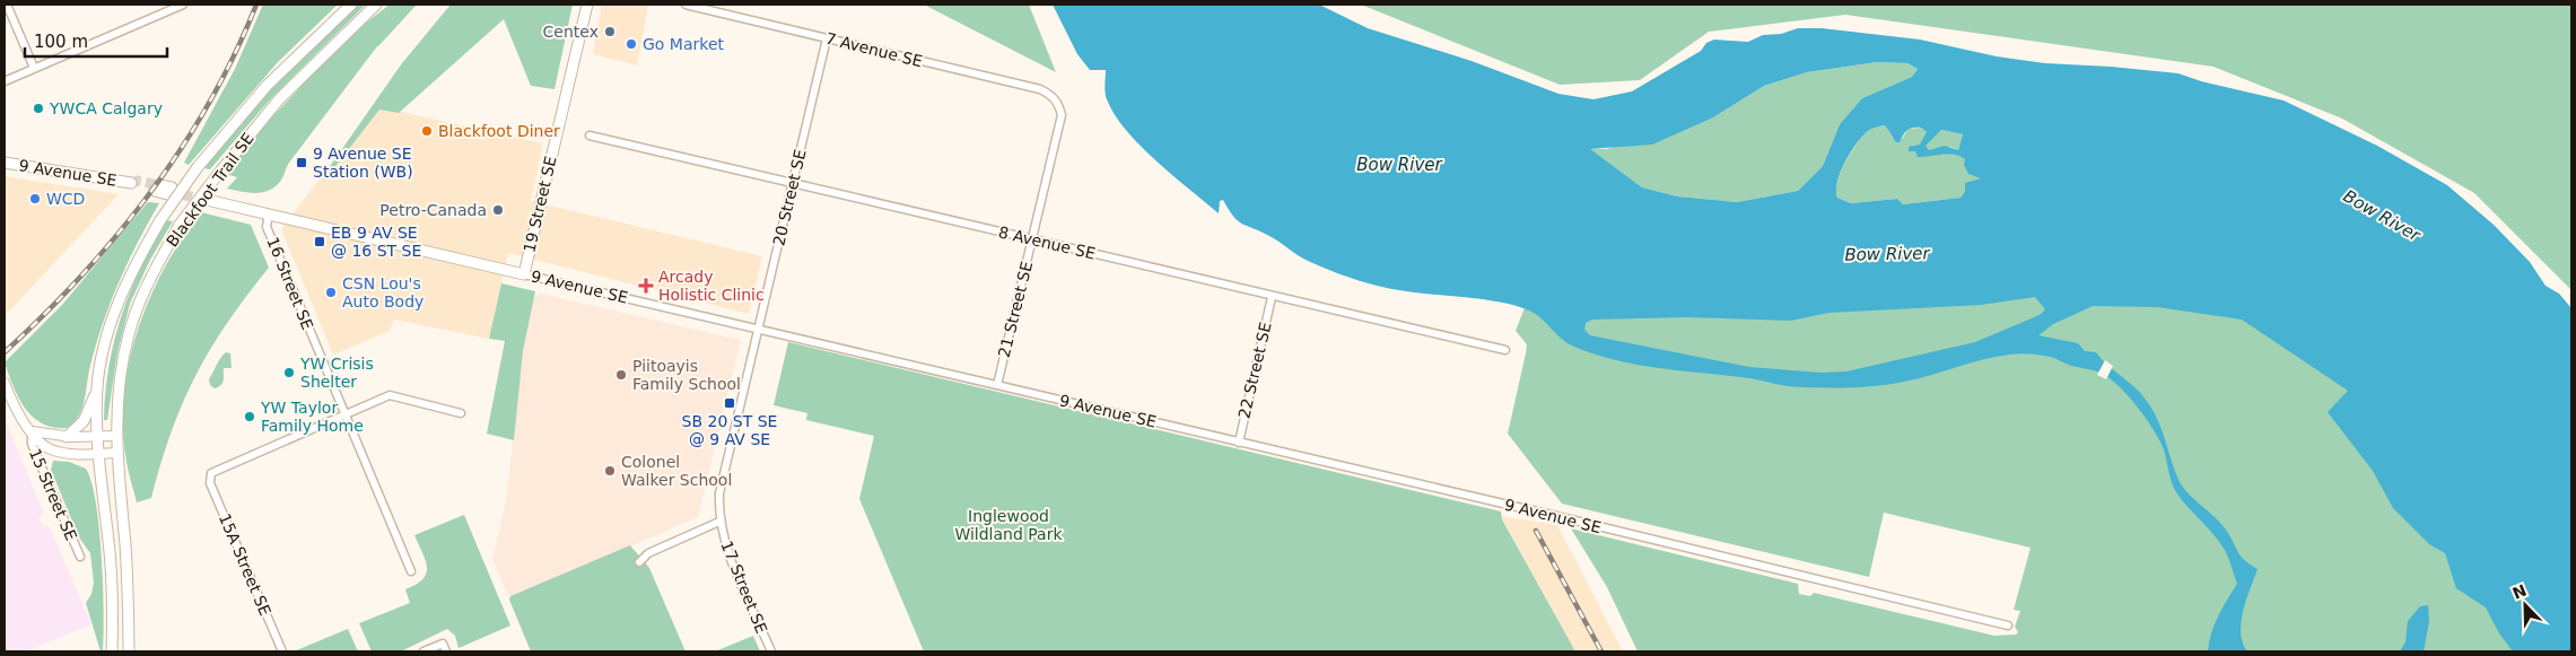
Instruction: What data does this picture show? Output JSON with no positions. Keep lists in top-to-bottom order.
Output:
{
  "streets": {
    "main road": ["9 Avenue SE", "Blackfoot Trail SE", "19 Street SE"],
    "street": [
      "7 Avenue SE",
      "20 Street SE",
      "8 Avenue SE",
      "16 Street SE",
      "21 Street SE",
      "22 Street SE",
      "15 Street SE",
      "15A Street SE",
      "17 Street SE"
    ]
  },
  "crossings": [
    ["7 Avenue SE", "20 Street SE"],
    ["7 Avenue SE", "21 Street SE"],
    ["9 Avenue SE", "20 Street SE"],
    ["9 Avenue SE", "19 Street SE"],
    ["9 Avenue SE", "16 Street SE"],
    ["9 Avenue SE", "21 Street SE"],
    ["9 Avenue SE", "22 Street SE"],
    ["Blackfoot Trail SE", "15 Street SE"],
    ["20 Street SE", "8 Avenue SE"],
    ["20 Street SE", "17 Street SE"],
    ["8 Avenue SE", "21 Street SE"],
    ["8 Avenue SE", "22 Street SE"],
    ["16 Street SE", "15A Street SE"]
  ],
  "water": ["Bow River"],
  "parks": ["Inglewood Wildland Park"],
  "places": {
    "other": [
      "Centex",
      "Go Market",
      "YWCA Calgary",
      "Blackfoot Diner",
      "WCD",
      "Petro-Canada",
      "CSN Lou's Auto Body",
      "YW Crisis Shelter",
      "Piitoayis Family School",
      "YW Taylor Family Home",
      "Colonel Walker School"
    ],
    "transit": ["9 Avenue SE Station (WB)", "EB 9 AV SE @ 16 ST SE", "SB 20 ST SE @ 9 AV SE"],
    "health": ["Arcady Holistic Clinic"]
  },
  "scale_bar": "100 m",
  "north": "top left"
}
